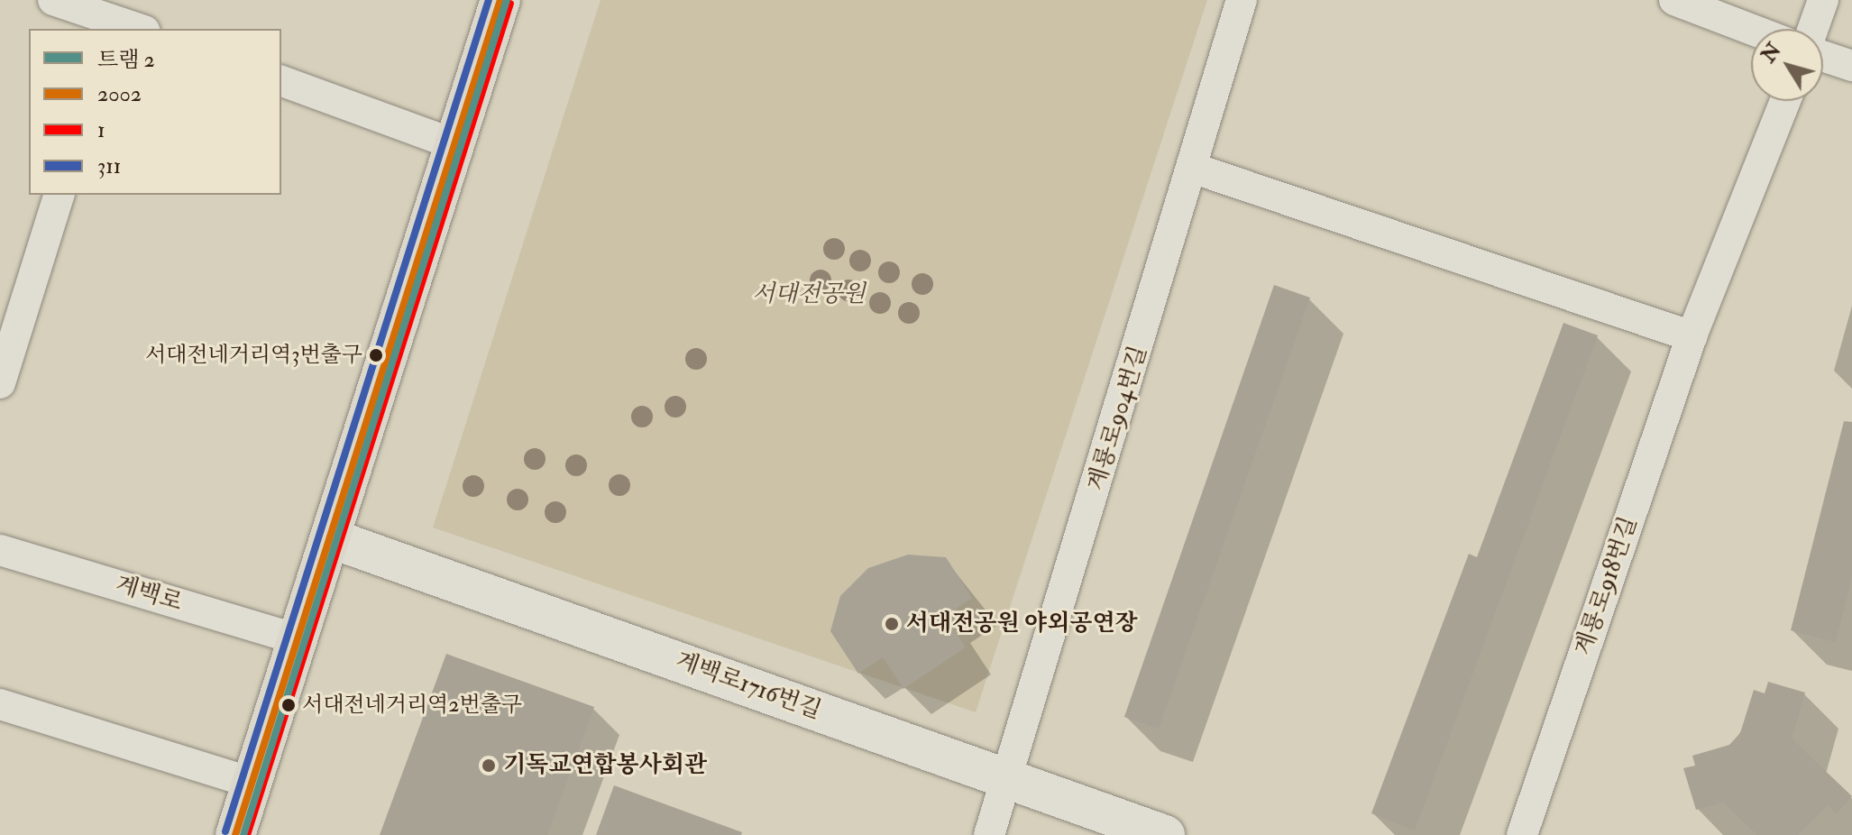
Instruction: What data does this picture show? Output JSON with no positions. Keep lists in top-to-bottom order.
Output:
{
  "streets": {
    "main road": ["계백로1716번길"],
    "street": ["계룡로904번길", "계룡로918번길", "계백로"]
  },
  "crossings": [
    ["계룡로904번길", "계백로1716번길"]
  ],
  "parks": ["서대전공원"],
  "places": [
    "서대전네거리역3번출구",
    "서대전공원 야외공연장",
    "서대전네거리역2번출구",
    "기독교연합봉사회관"
  ],
  "lines": [
    "tram line 2",
    "transit line 2002",
    "transit line 311",
    "transit line 1"
  ],
  "legend": [
    "트램 2",
    "2002",
    "1",
    "311"
  ],
  "north": "top left"
}
